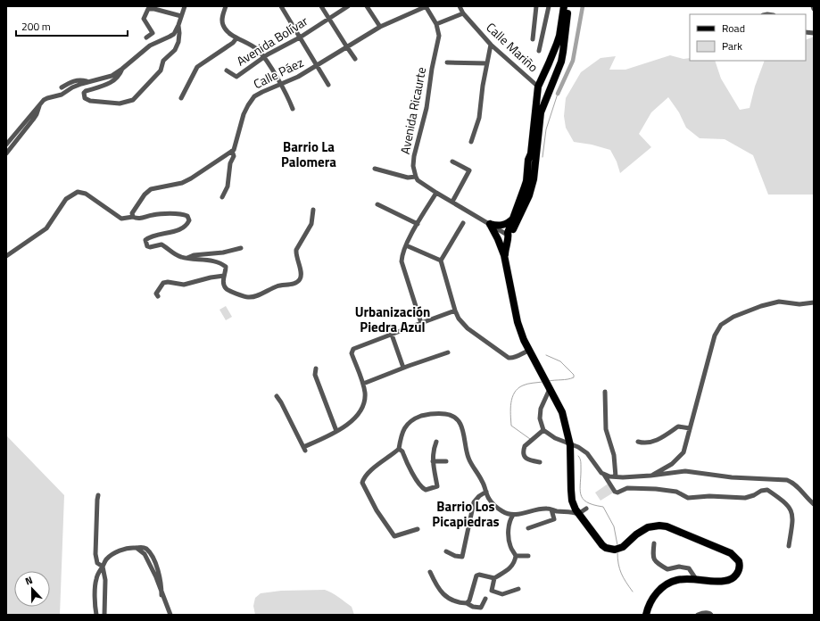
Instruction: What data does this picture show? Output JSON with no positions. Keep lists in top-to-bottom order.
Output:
{
  "streets": {
    "street": [
      "Avenida Bolívar",
      "Calle Mariño",
      "Calle Páez",
      "Avenida Ricaurte"
    ]
  },
  "crossings": [
    ["Calle Páez", "Avenida Ricaurte"]
  ],
  "districts": ["Barrio La Palomera", "Urbanización Piedra Azul", "Barrio Los Picapiedras"],
  "legend": ["Road", "Park"],
  "scale_bar": "200 m",
  "north": "top"
}
